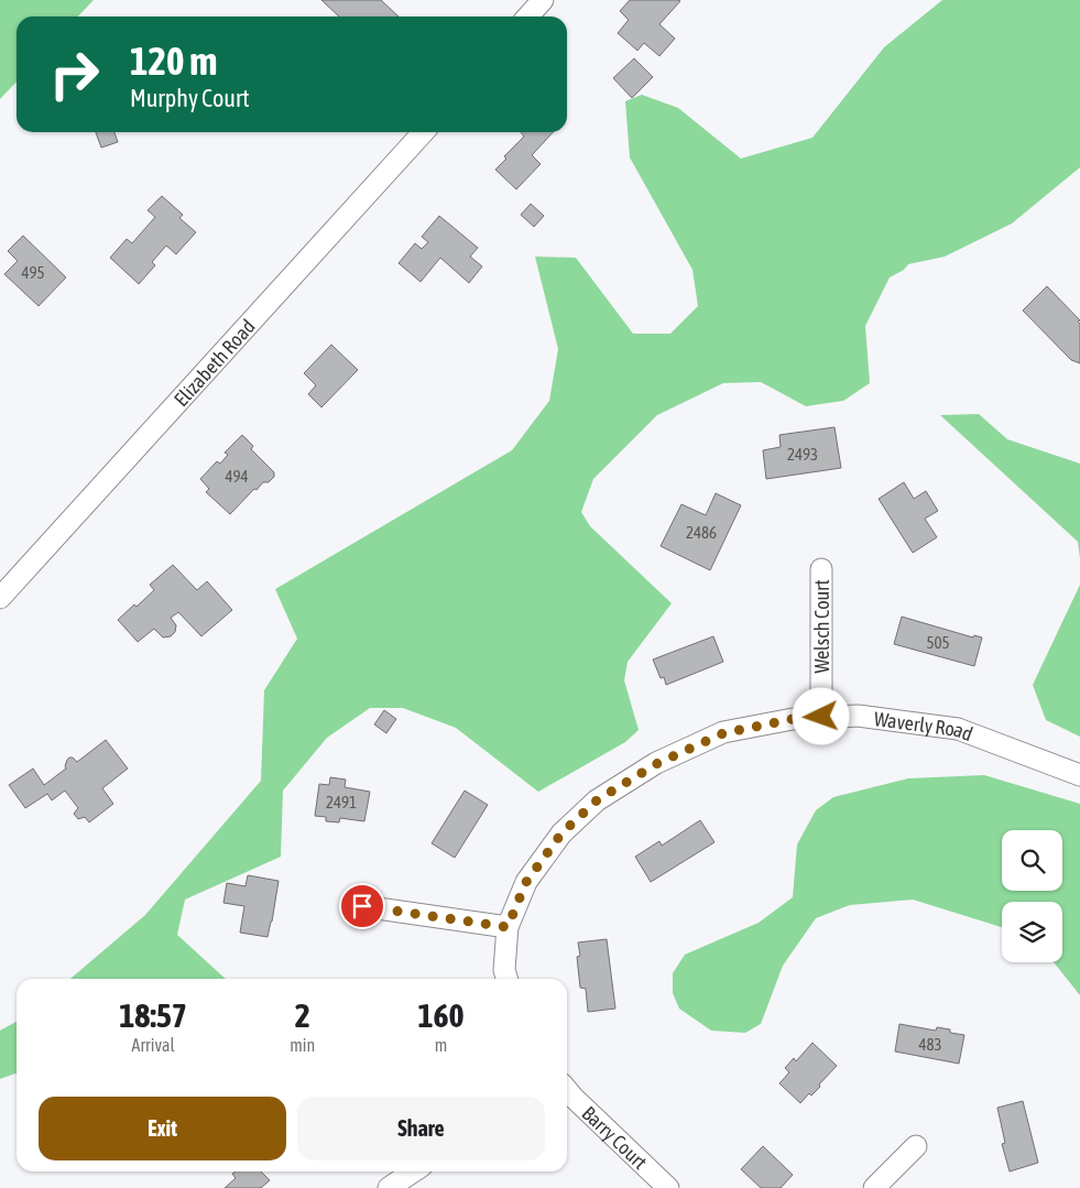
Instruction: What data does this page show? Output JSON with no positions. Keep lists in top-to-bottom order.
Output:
{
  "streets": {
    "street": [
      "Elizabeth Road",
      "Welsch Court",
      "Waverly Road",
      "Barry Court"
    ]
  },
  "crossings": [
    ["Welsch Court", "Waverly Road"]
  ],
  "house_numbers": [
    "495",
    "2493",
    "494",
    "2486",
    "505",
    "2491",
    "483"
  ],
  "page": {
    "turn": ["120 m", "Murphy Court"],
    "eta": [
      "18:57",
      "Arrival",
      "2",
      "min",
      "160",
      "m"
    ],
    "buttons": ["Exit", "Share"]
  }
}
